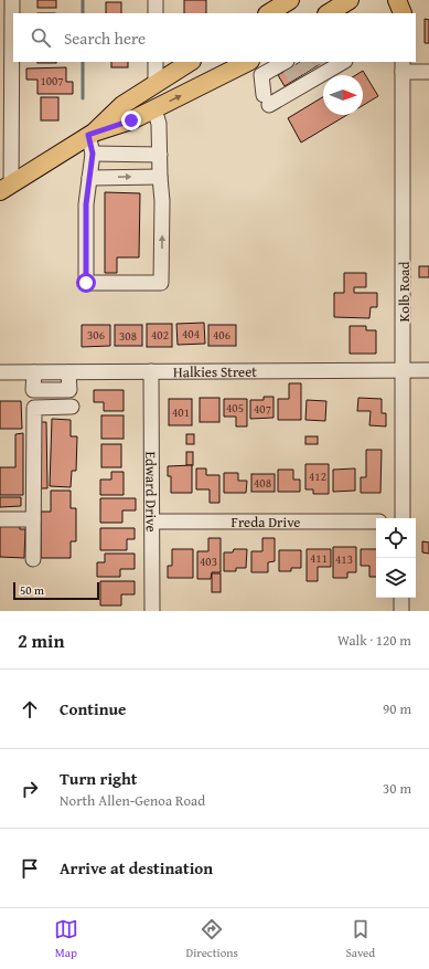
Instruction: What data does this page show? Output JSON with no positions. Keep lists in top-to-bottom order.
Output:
{
  "streets": {
    "street": [
      "Kolb Road",
      "Halkies Street",
      "Edward Drive",
      "Freda Drive"
    ]
  },
  "crossings": [
    ["Kolb Road", "Halkies Street"],
    ["Halkies Street", "Edward Drive"],
    ["Edward Drive", "Freda Drive"]
  ],
  "house_numbers": [
    "1007",
    "404",
    "306",
    "402",
    "406",
    "308",
    "405",
    "407",
    "401",
    "412",
    "408",
    "411",
    "413",
    "403"
  ],
  "scale_bar": "50 m",
  "north": "right",
  "page": {
    "search": "Search here",
    "scale": "50 m",
    "heading": ["2 min", "Walk · 120 m"],
    "list": [
      ["Continue", "90 m"],
      ["Turn right", "North Allen-Genoa Road", "30 m"],
      "Arrive at destination"
    ],
    "nav": ["Map", "Directions", "Saved"]
  }
}
